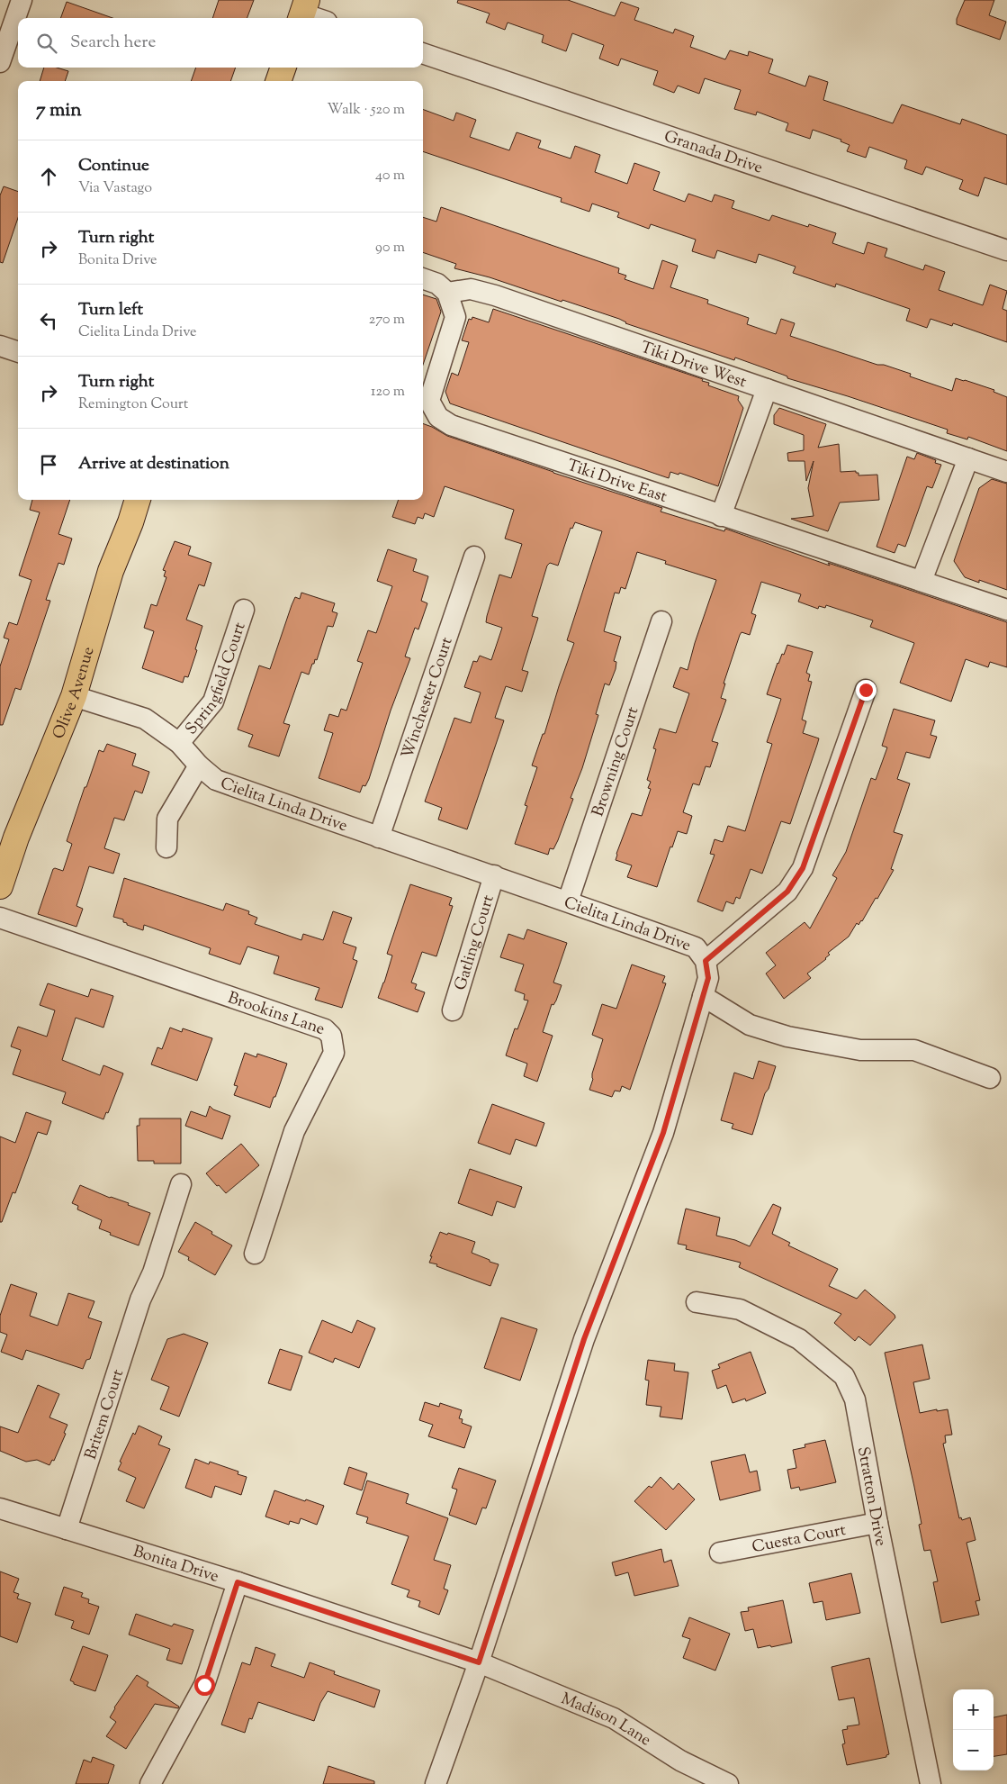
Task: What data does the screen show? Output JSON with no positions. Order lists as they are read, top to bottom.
{
  "streets": {
    "main road": ["Olive Avenue"],
    "street": [
      "Granada Drive",
      "Tiki Drive West",
      "Tiki Drive East",
      "Springfield Court",
      "Winchester Court",
      "Browning Court",
      "Cielita Linda Drive",
      "Gatling Court",
      "Brookins Lane",
      "Britem Court",
      "Stratton Drive",
      "Cuesta Court",
      "Bonita Drive",
      "Madison Lane"
    ]
  },
  "crossings": [
    ["Tiki Drive West", "Tiki Drive East"],
    ["Springfield Court", "Cielita Linda Drive"],
    ["Olive Avenue", "Cielita Linda Drive"],
    ["Winchester Court", "Cielita Linda Drive"],
    ["Browning Court", "Cielita Linda Drive"],
    ["Cielita Linda Drive", "Gatling Court"],
    ["Cielita Linda Drive", "Bonita Drive"],
    ["Cielita Linda Drive", "Madison Lane"],
    ["Britem Court", "Bonita Drive"],
    ["Stratton Drive", "Cuesta Court"],
    ["Bonita Drive", "Madison Lane"]
  ],
  "page": {
    "search": "Search here",
    "heading": ["7 min", "Walk · 520 m"],
    "list": [
      ["Continue", "Via Vastago", "40 m"],
      ["Turn right", "Bonita Drive", "90 m"],
      ["Turn left", "Cielita Linda Drive", "270 m"],
      ["Turn right", "Remington Court", "120 m"],
      "Arrive at destination"
    ],
    "map_buttons": ["+", "−"]
  }
}
